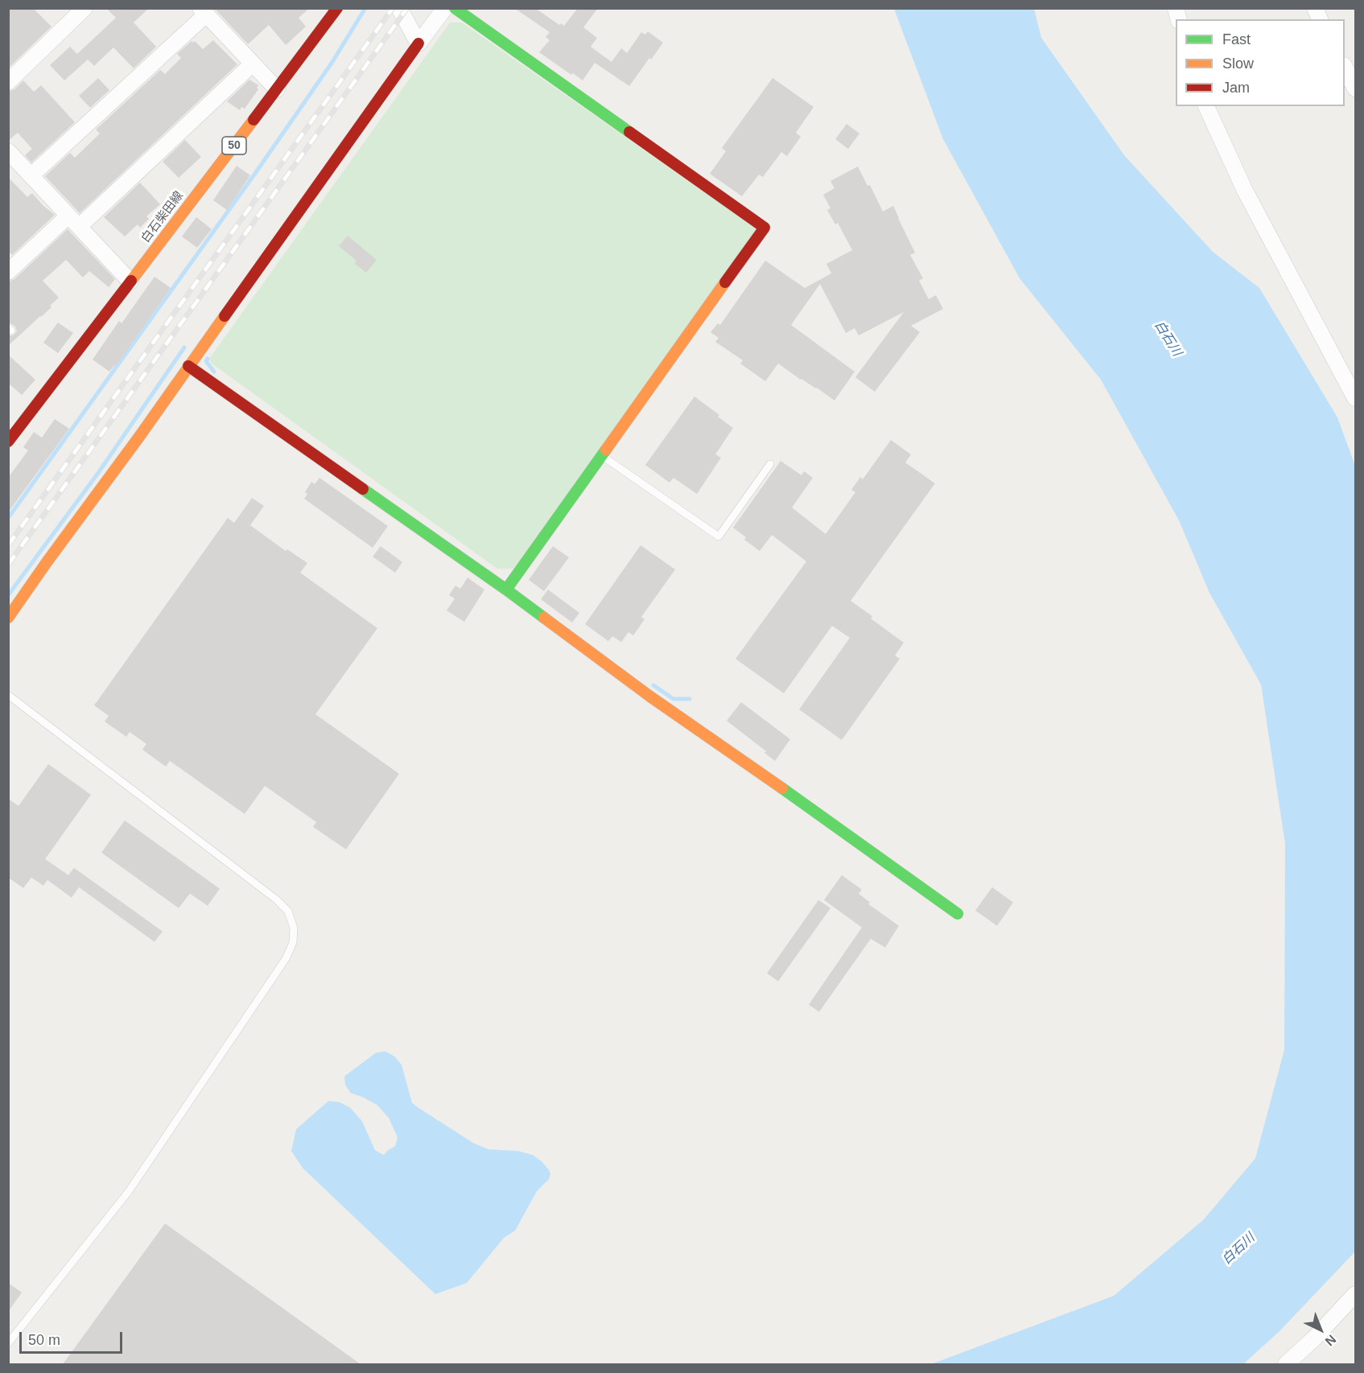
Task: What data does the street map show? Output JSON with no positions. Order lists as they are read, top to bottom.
{
  "streets": {
    "street": ["50", "白石柴田線"]
  },
  "water": ["白石川"],
  "legend": ["Fast", "Slow", "Jam"],
  "scale_bar": "50 m",
  "north": "bottom right"
}
